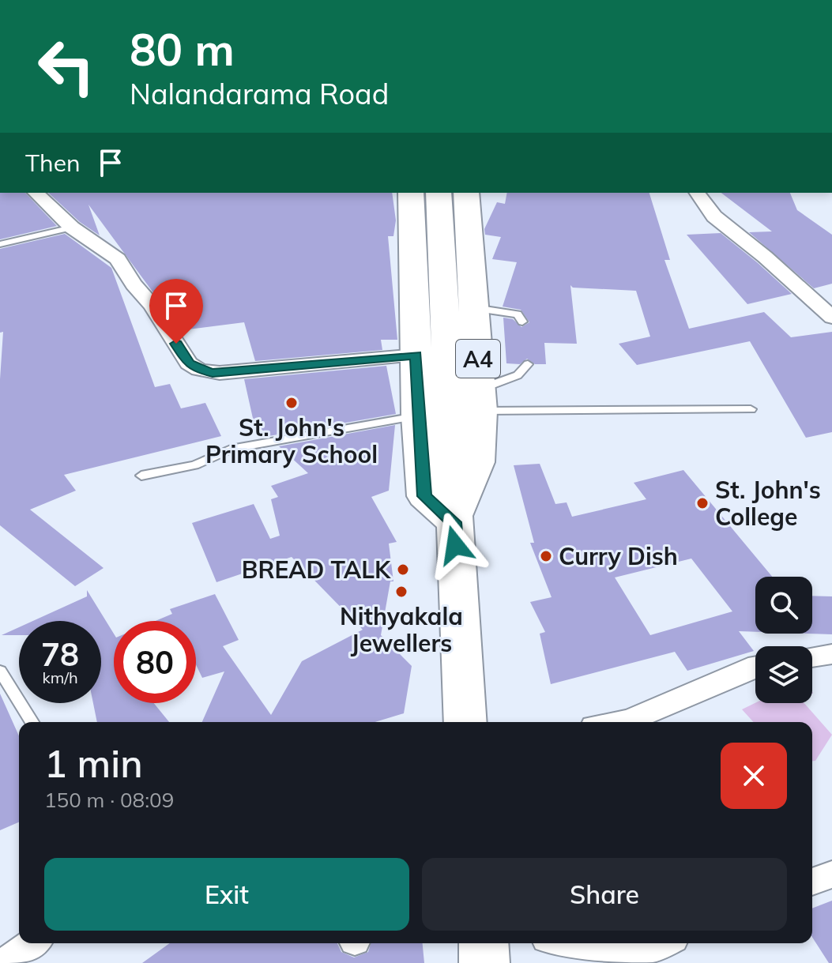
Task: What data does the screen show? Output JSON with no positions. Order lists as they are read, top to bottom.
{
  "streets": {
    "highway": ["A4"]
  },
  "places": [
    "St. John's Primary School",
    "St. John's College",
    "Curry Dish",
    "BREAD TALK",
    "Nithyakala Jewellers"
  ],
  "page": {
    "turn": ["80 m", "Nalandarama Road"],
    "then": "Then",
    "speed": "78 km/h",
    "limit": "80",
    "heading": ["1 min", "150 m · 08:09"],
    "buttons": ["Exit", "Share"]
  }
}
